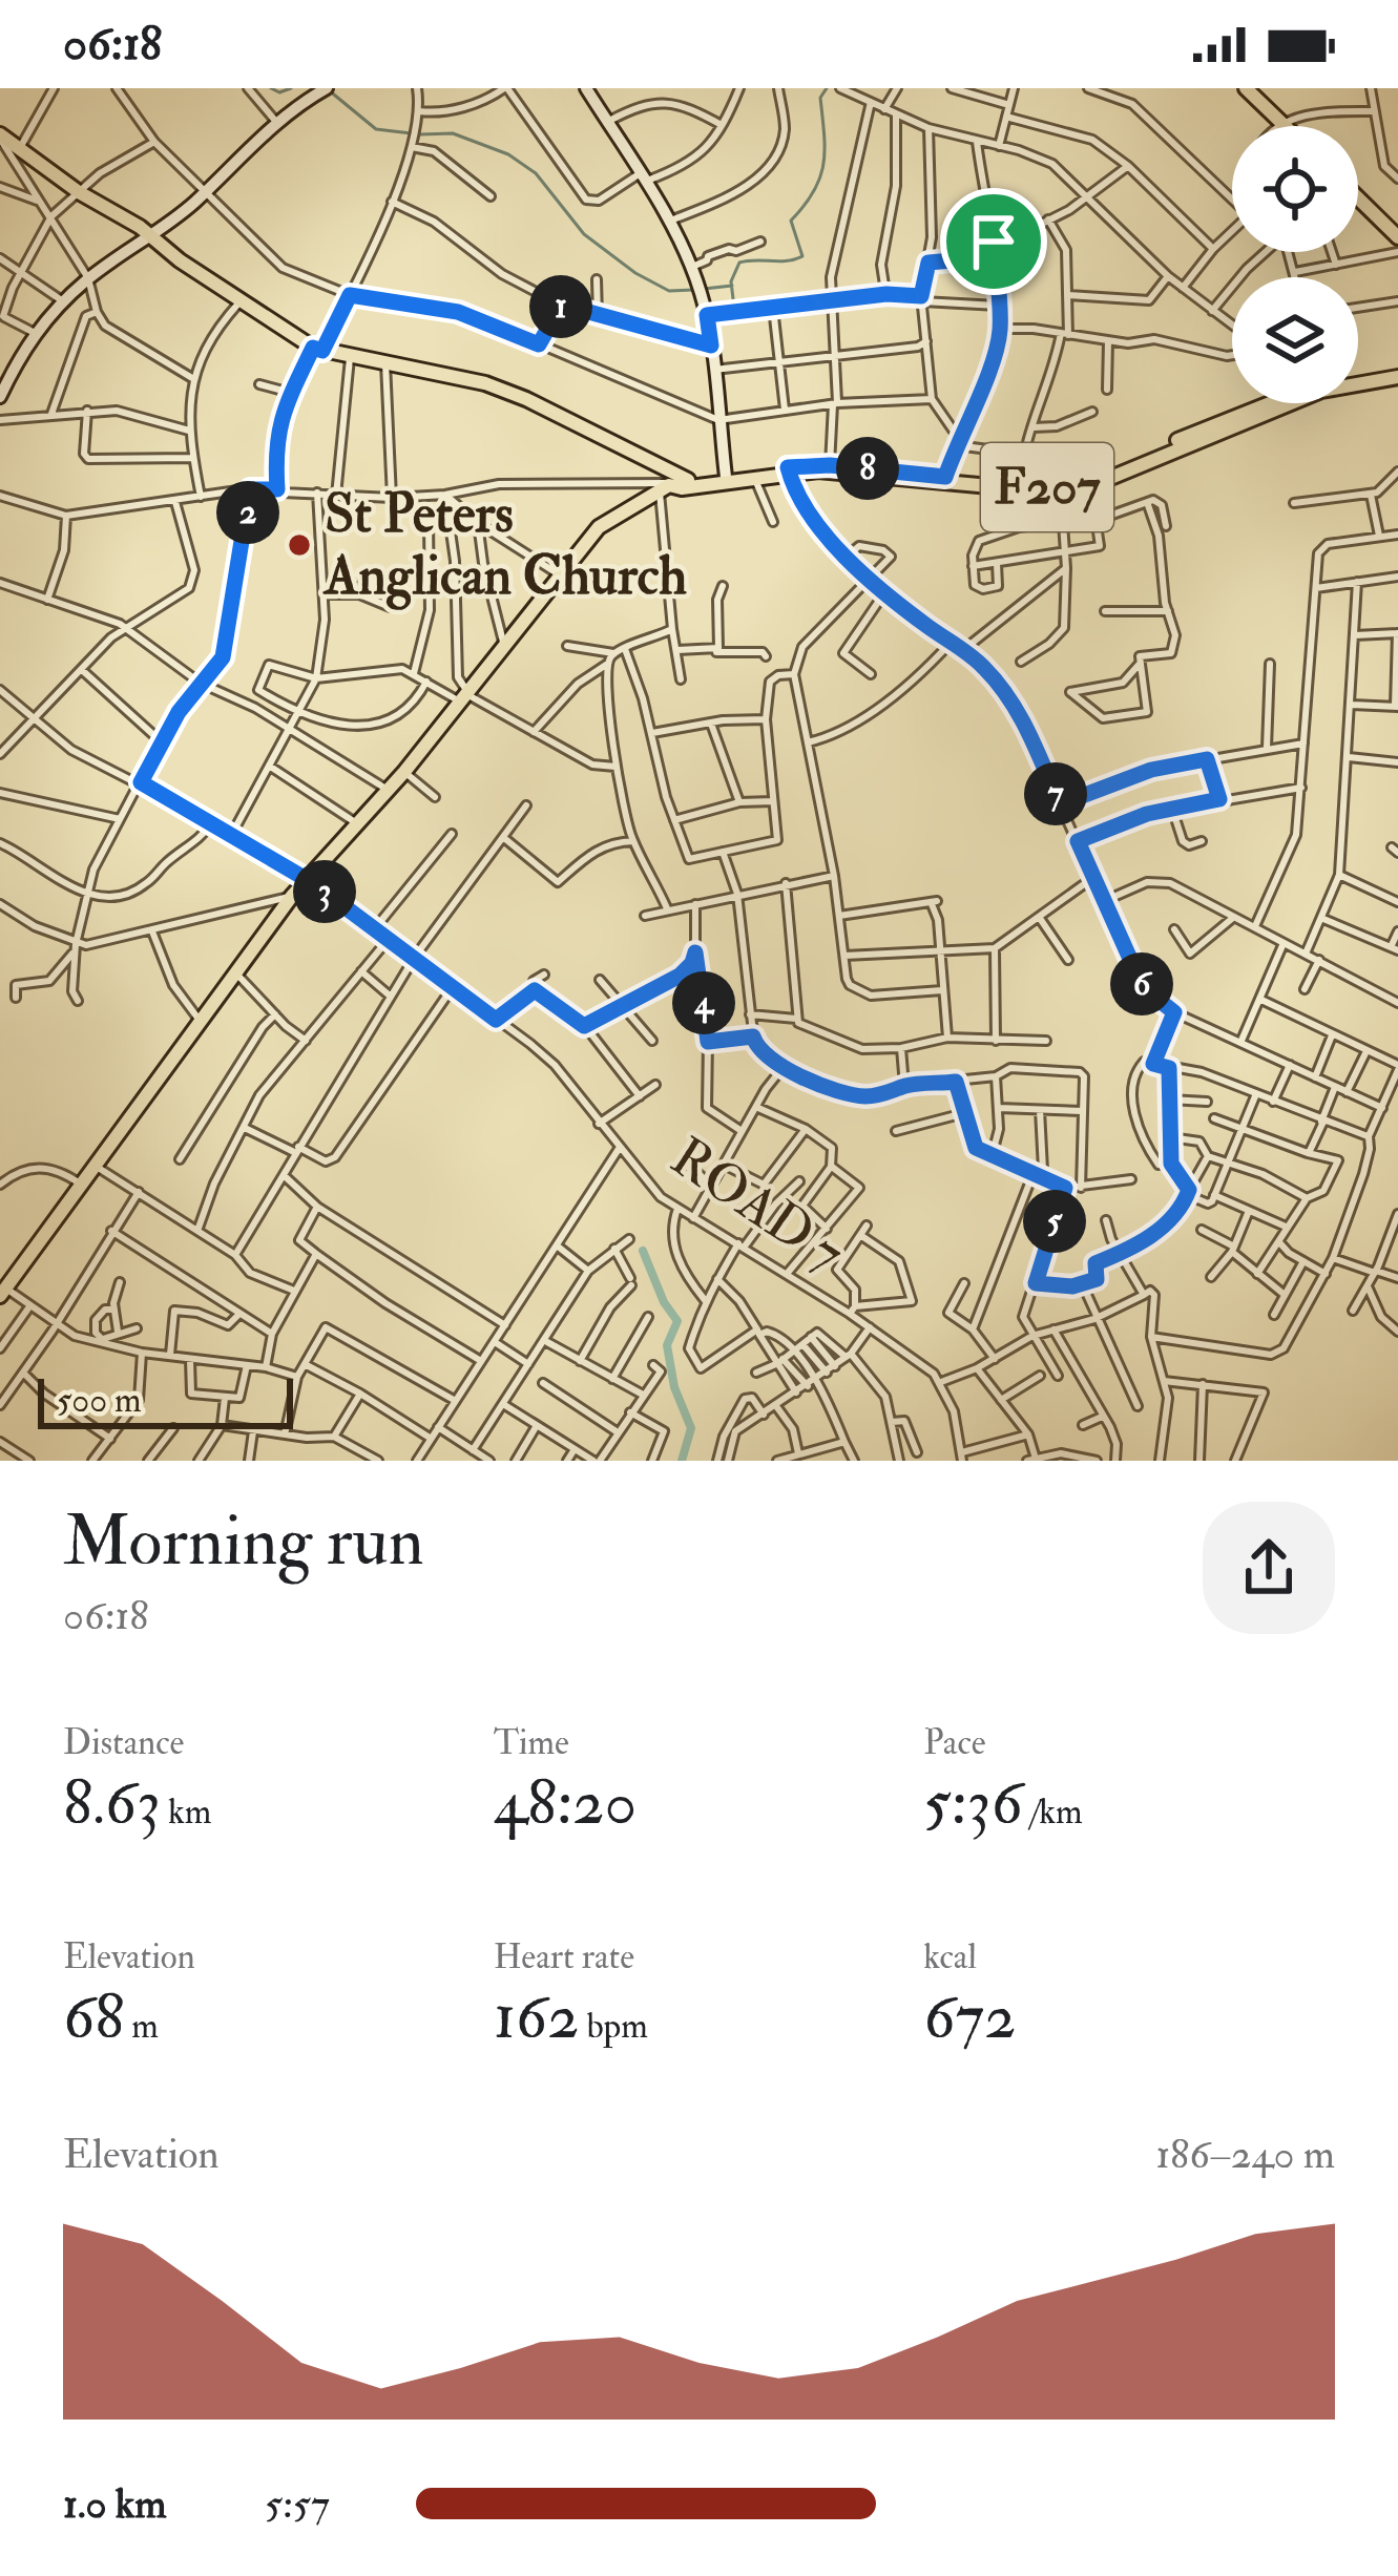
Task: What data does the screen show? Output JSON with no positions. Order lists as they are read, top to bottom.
{
  "streets": {
    "main road": ["F207"],
    "street": ["ROAD 7"]
  },
  "places": ["St Peters Anglican Church"],
  "scale_bar": "500 m",
  "page": {
    "status": "06:18",
    "pins": [
      "1",
      "8",
      "2",
      "7",
      "3",
      "6",
      "4",
      "5"
    ],
    "scale": "500 m",
    "heading": ["Morning run", "06:18"],
    "stats": [
      ["Distance", "8.63 km"],
      ["Time", "48:20"],
      ["Pace", "5:36 /km"],
      ["Elevation", "68 m"],
      ["Heart rate", "162 bpm"],
      ["kcal", "672"]
    ],
    "chart": ["Elevation", "186–240 m"],
    "list": [
      {
        "name": "1.0 km",
        "note": "5:57"
      }
    ]
  }
}
